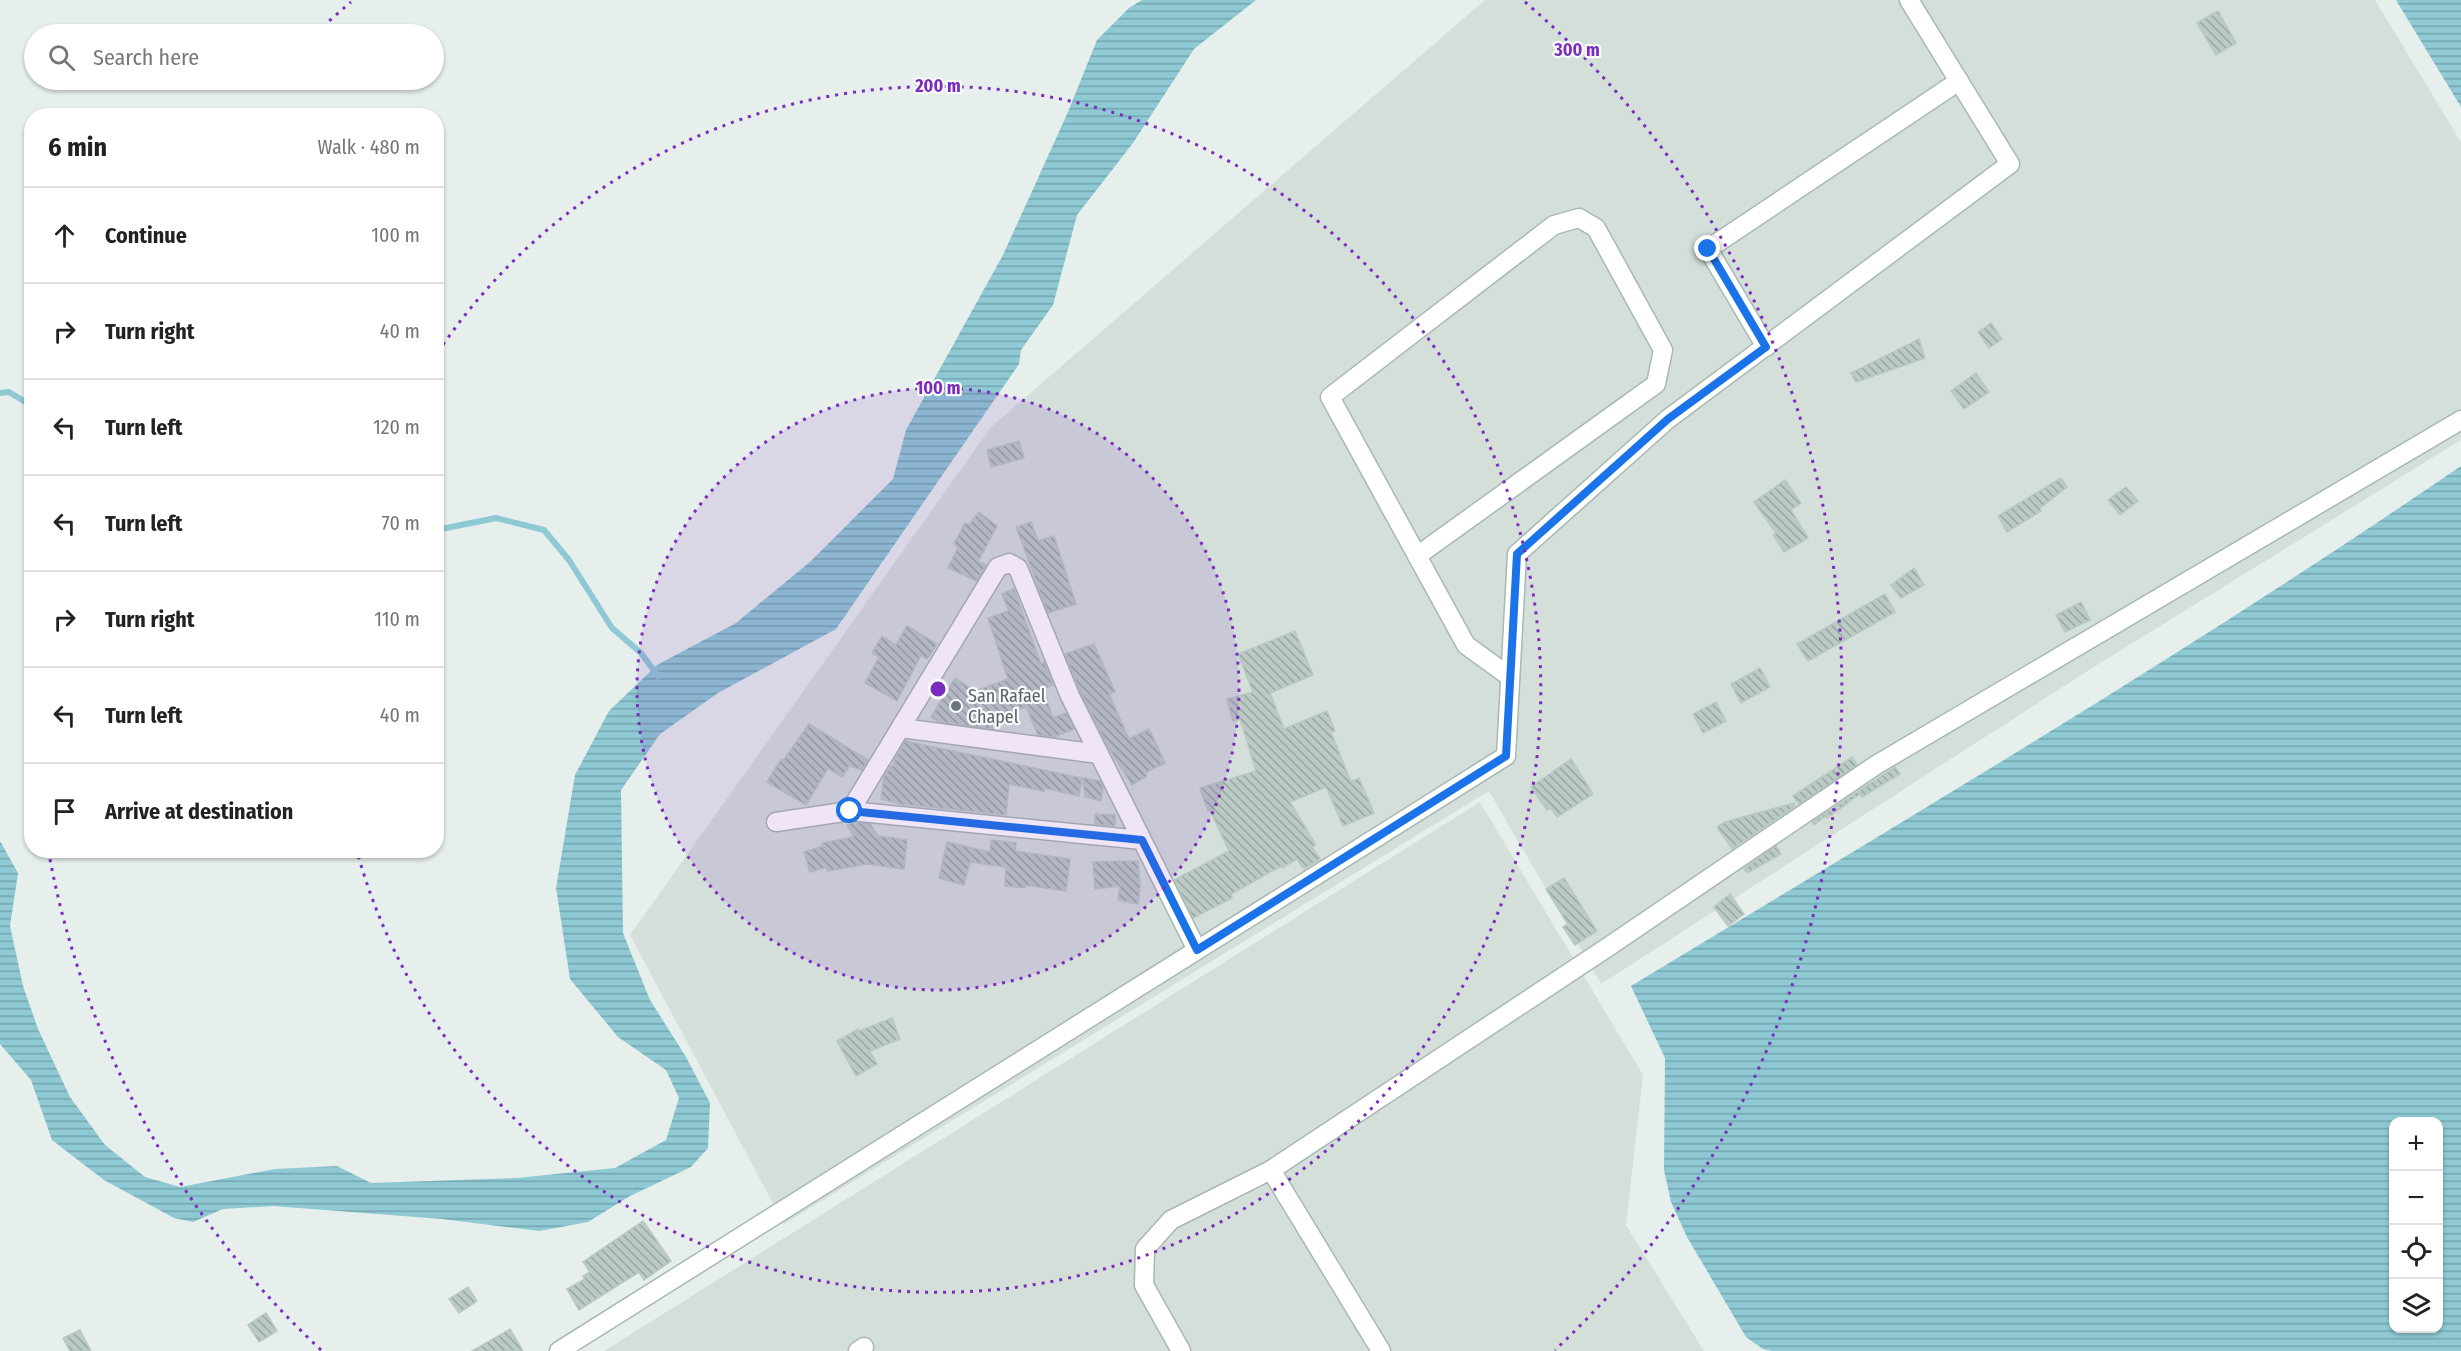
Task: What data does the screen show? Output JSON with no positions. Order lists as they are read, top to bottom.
{
  "places": ["San Rafael Chapel"],
  "page": {
    "search": "Search here",
    "heading": ["6 min", "Walk · 480 m"],
    "list": [
      ["Continue", "100 m"],
      ["Turn right", "40 m"],
      ["Turn left", "120 m"],
      ["Turn left", "70 m"],
      ["Turn right", "110 m"],
      ["Turn left", "40 m"],
      "Arrive at destination"
    ],
    "map_buttons": ["+", "−"]
  },
  "rings": ["300 m", "200 m", "100 m"]
}
